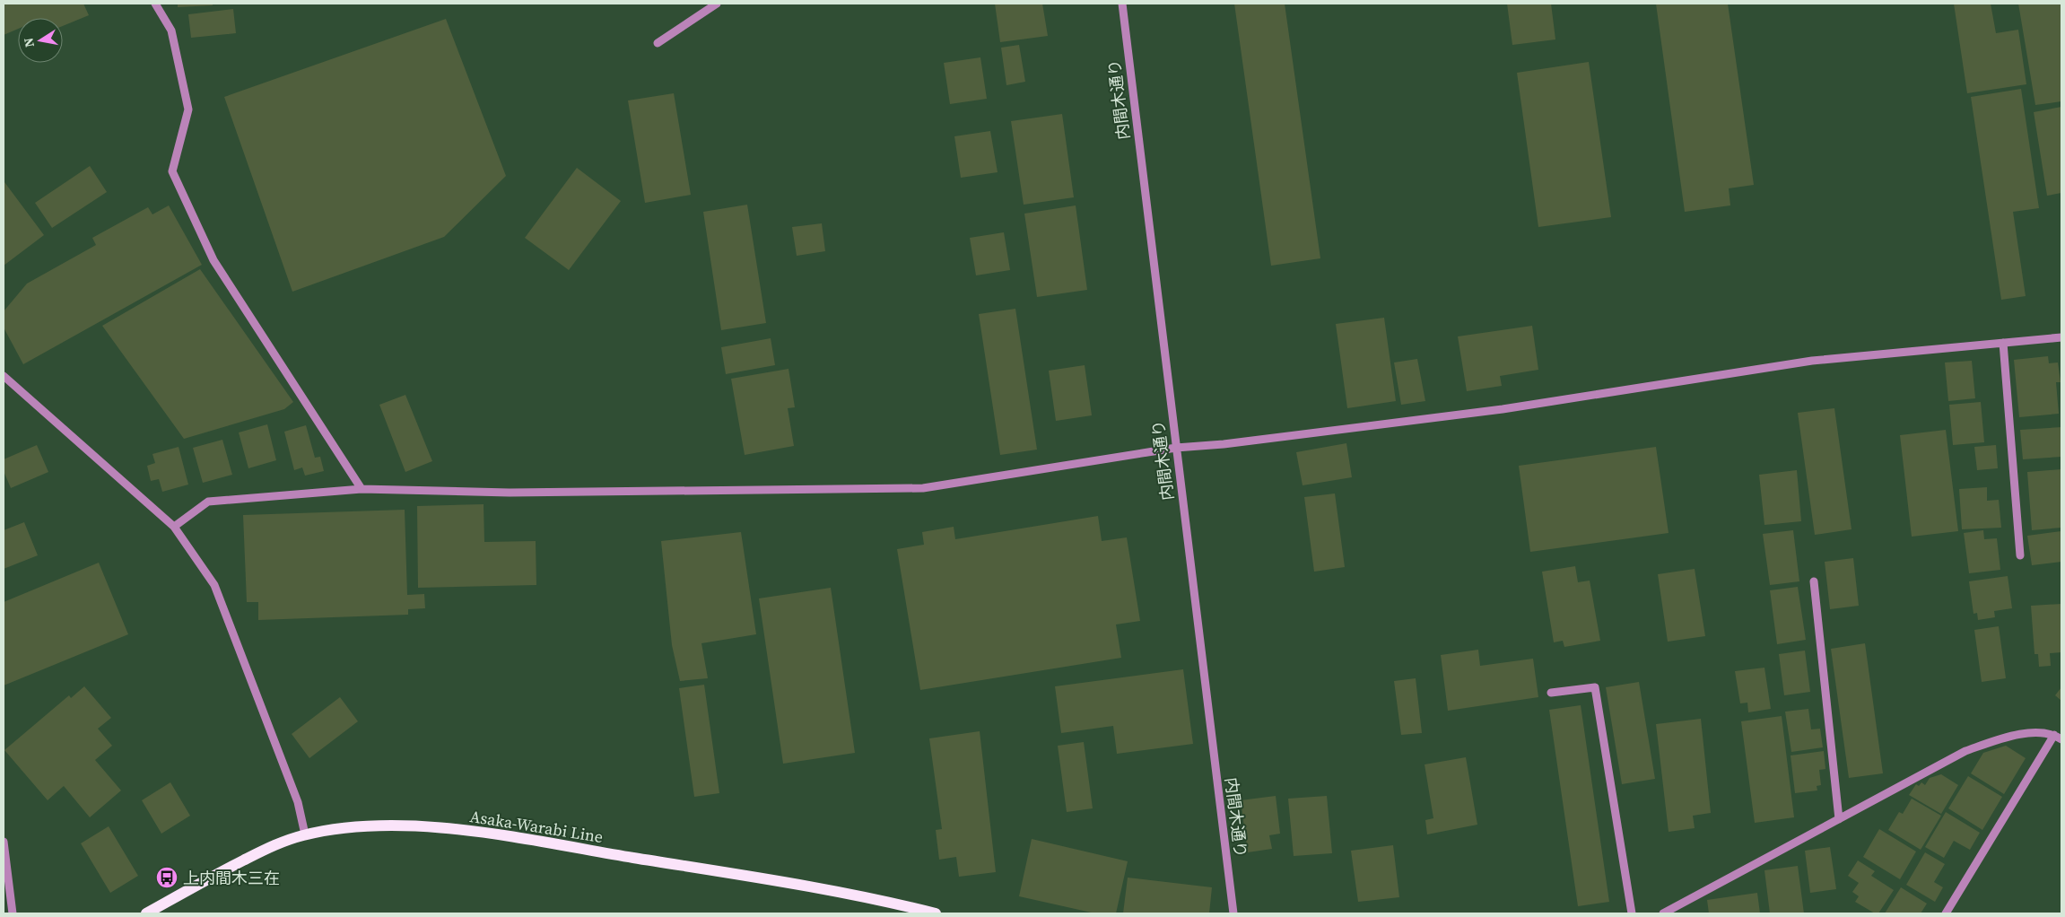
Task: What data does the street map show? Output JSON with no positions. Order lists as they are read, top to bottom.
{
  "streets": {
    "main road": ["Asaka-Warabi Line"],
    "street": ["内間木通り"]
  },
  "places": {
    "bus stop": ["上内間木三在"]
  },
  "north": "left"
}
